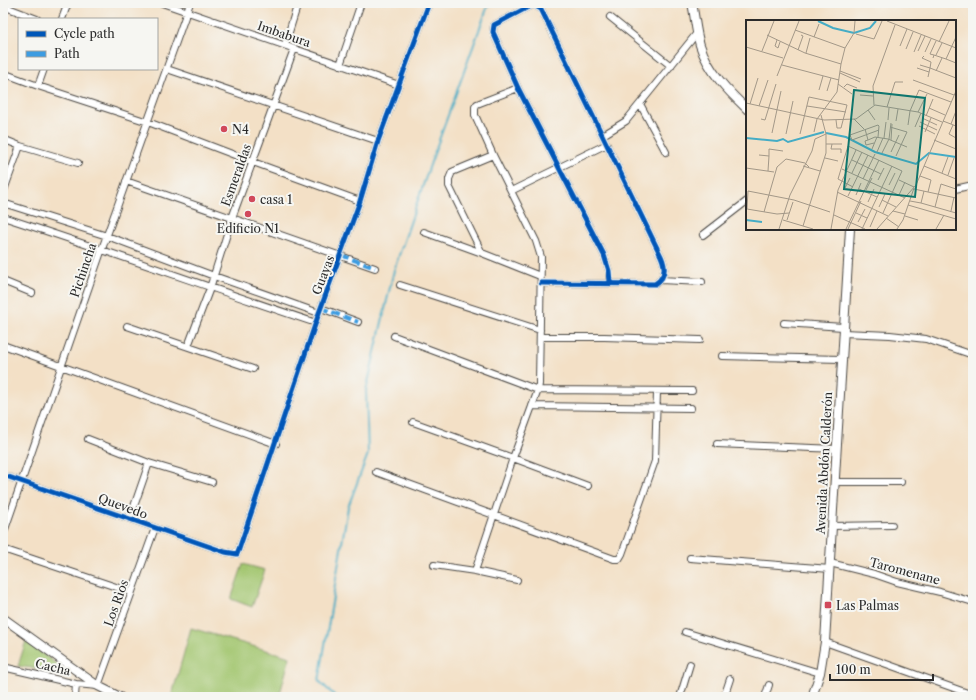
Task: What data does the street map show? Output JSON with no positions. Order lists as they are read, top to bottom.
{
  "streets": {
    "street": [
      "Imbabura",
      "Esmeraldas",
      "Pichincha",
      "Guayas",
      "Avenida Abdón Calderón",
      "Quevedo",
      "Taromenane",
      "Los Rìos",
      "Cacha"
    ]
  },
  "crossings": [
    ["Imbabura", "Esmeraldas"],
    ["Imbabura", "Pichincha"],
    ["Imbabura", "Guayas"],
    ["Pichincha", "Quevedo"],
    ["Guayas", "Quevedo"],
    ["Avenida Abdón Calderón", "Taromenane"],
    ["Quevedo", "Los Rìos"],
    ["Los Rìos", "Cacha"]
  ],
  "places": {
    "other": ["N4", "casa 1", "Edificio N1"],
    "transit": ["Las Palmas"]
  },
  "legend": ["Cycle path", "Path"],
  "scale_bar": "100 m"
}
